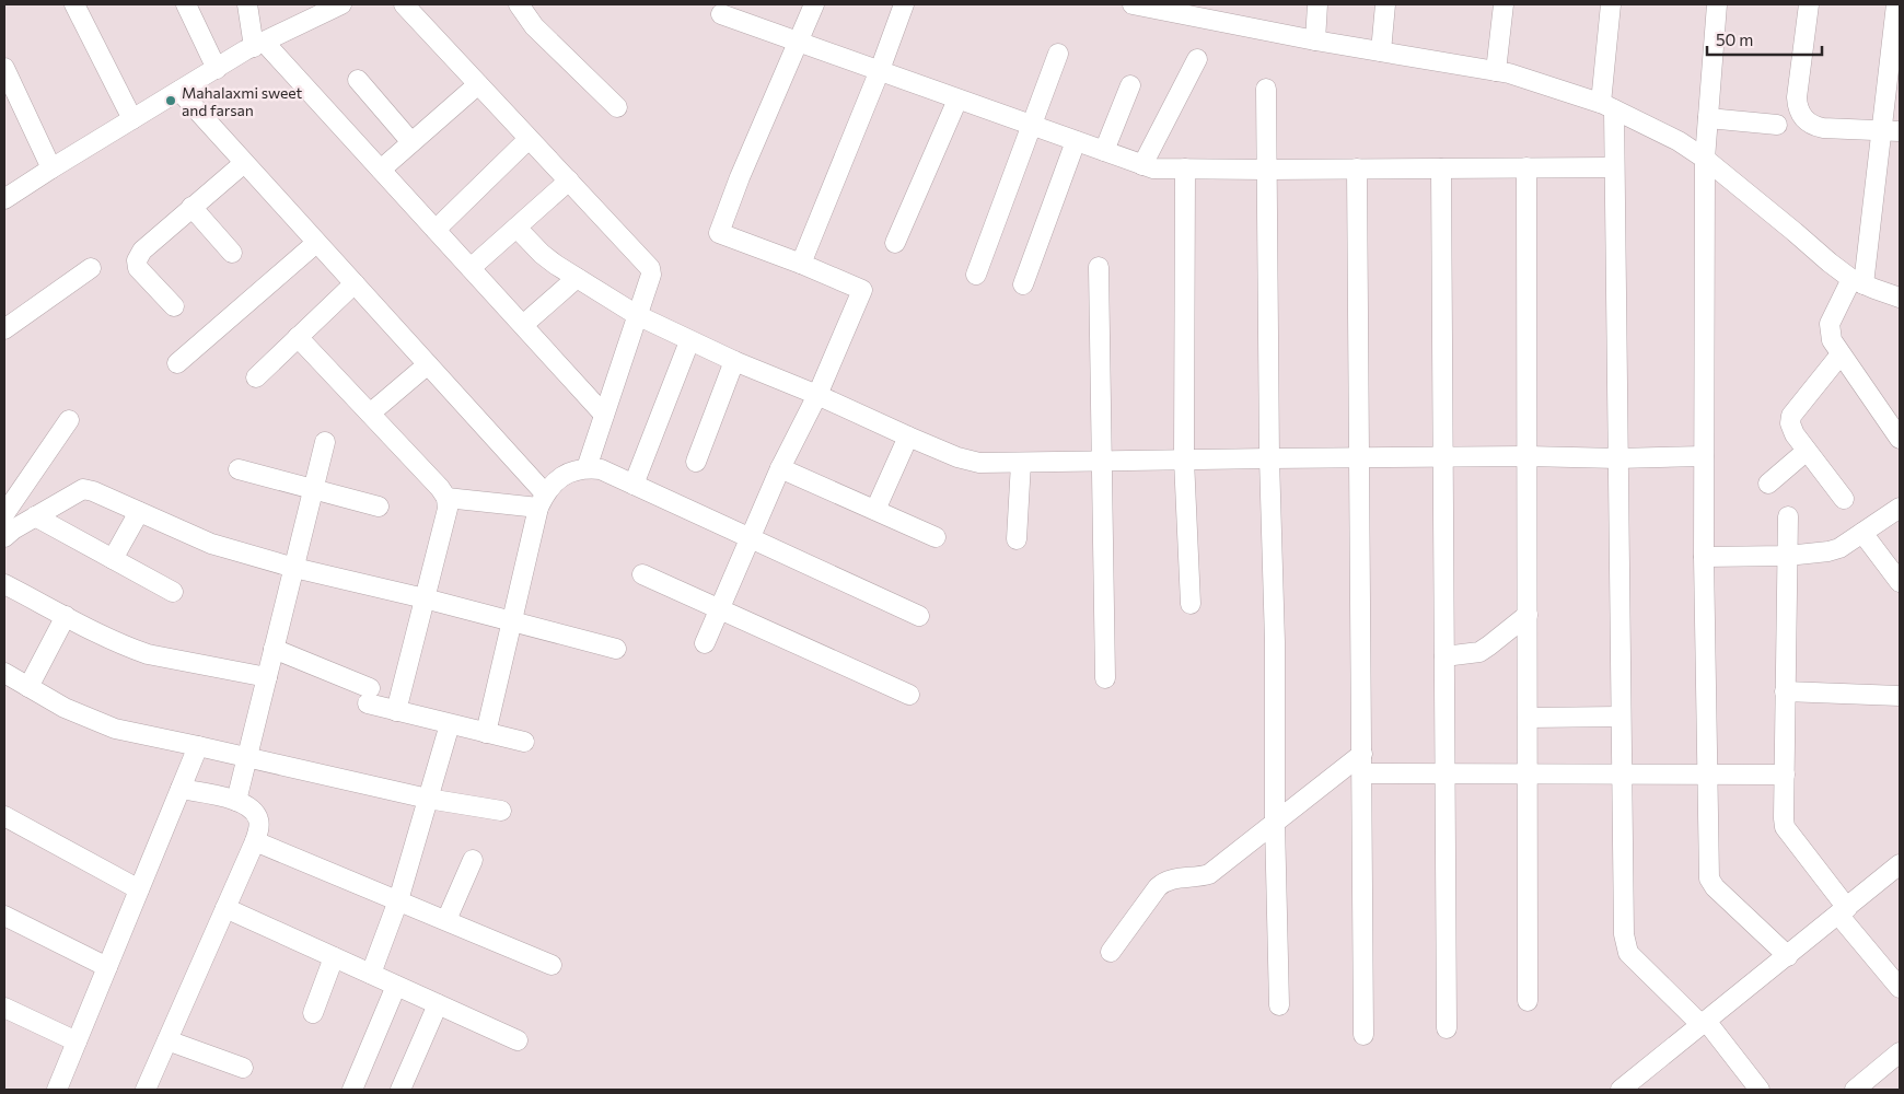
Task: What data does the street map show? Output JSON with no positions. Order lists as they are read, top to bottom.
{
  "places": ["Mahalaxmi sweet and farsan"],
  "scale_bar": "50 m"
}
